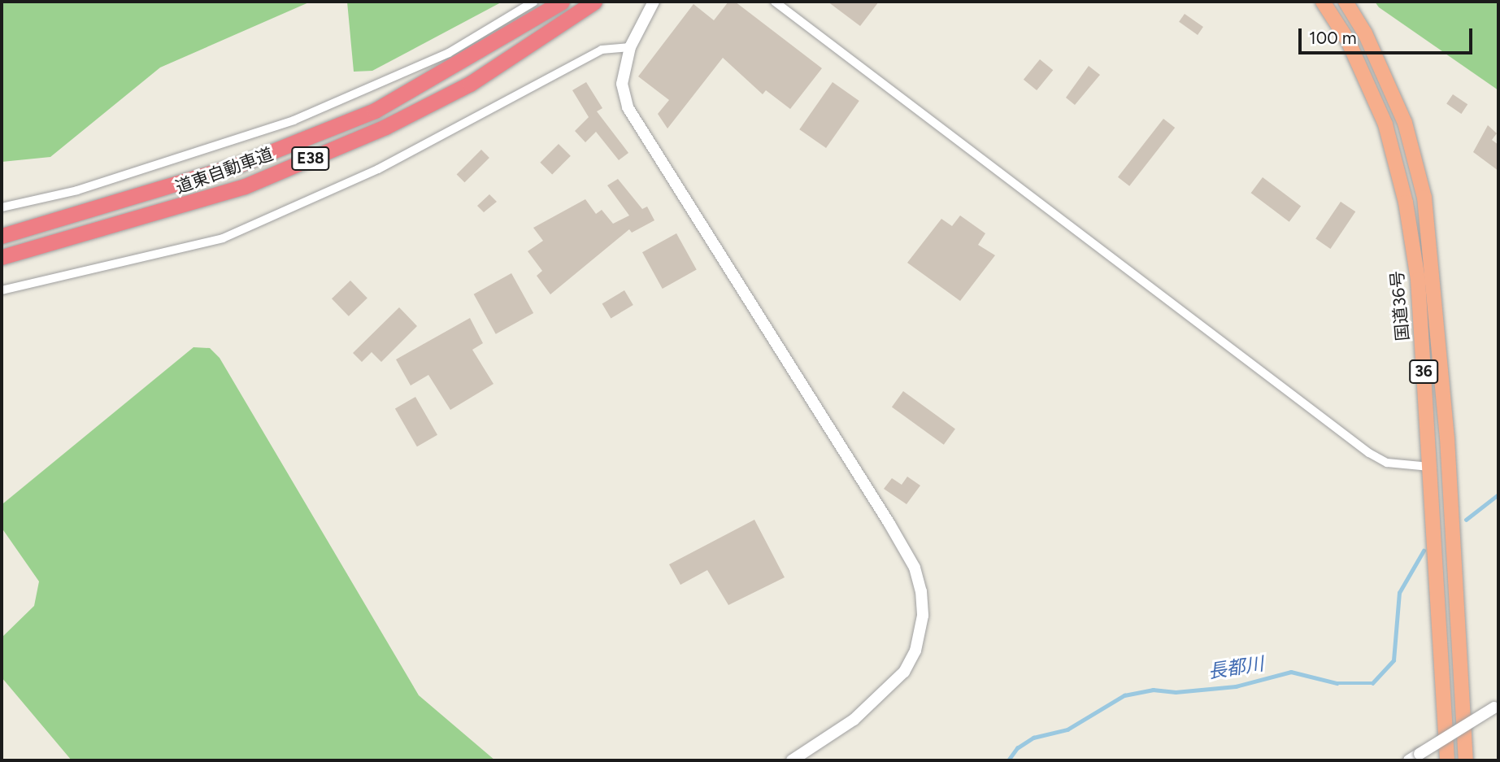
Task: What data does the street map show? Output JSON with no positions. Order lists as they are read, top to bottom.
{
  "streets": {
    "highway": [
      "E38",
      "道東自動車道",
      "国道36号",
      "36"
    ]
  },
  "water": ["長都川"],
  "scale_bar": "100 m"
}
